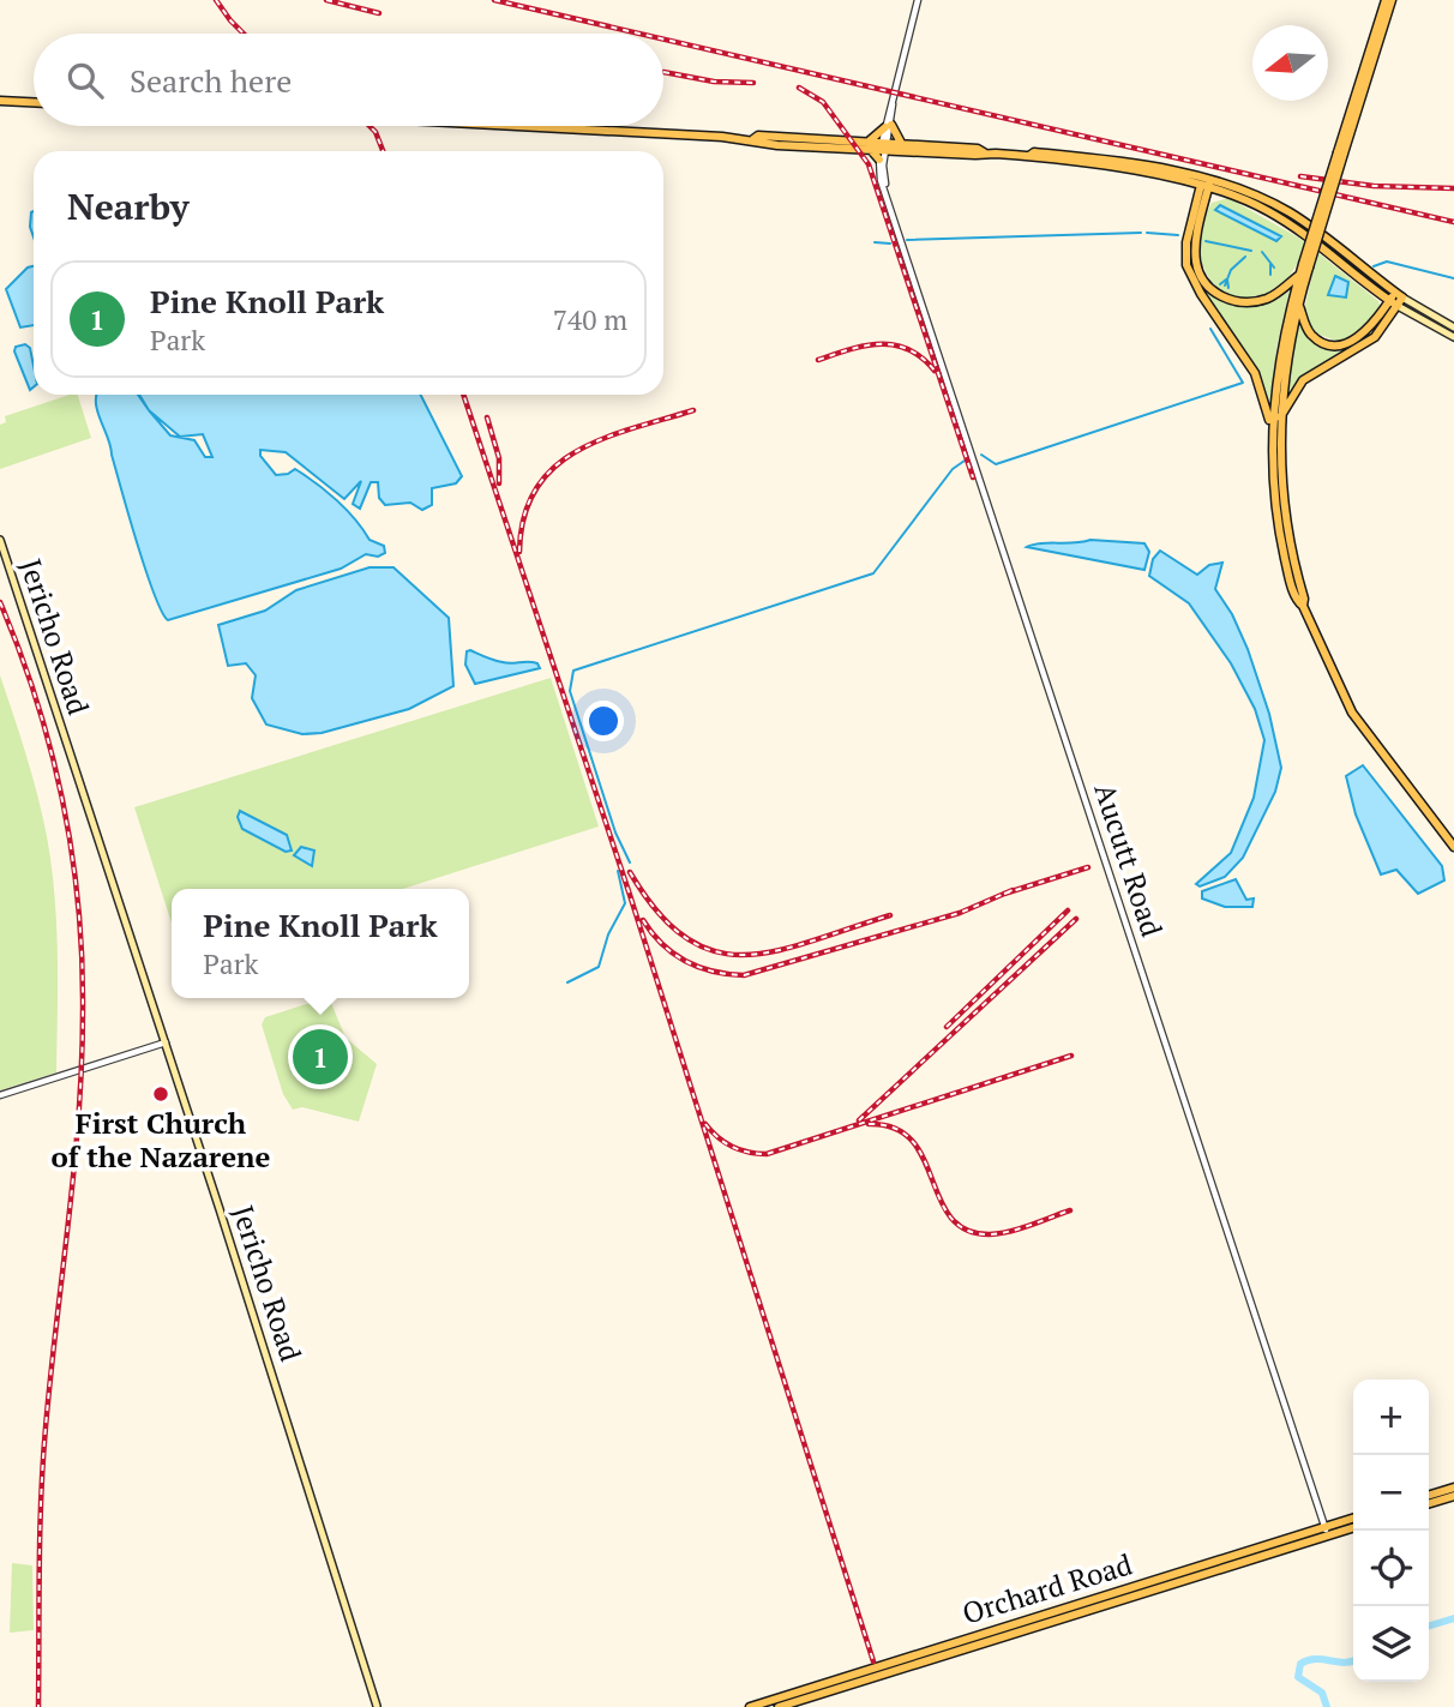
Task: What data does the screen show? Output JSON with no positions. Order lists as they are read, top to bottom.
{
  "streets": {
    "main road": ["Jericho Road", "Orchard Road"],
    "street": ["Aucutt Road"]
  },
  "crossings": [
    ["Aucutt Road", "Orchard Road"]
  ],
  "places": ["First Church of the Nazarene"],
  "north": "left",
  "page": {
    "search": "Search here",
    "heading": "Nearby",
    "list": [
      {
        "mark": "1",
        "name": "Pine Knoll Park",
        "note": "Park",
        "value": "740 m"
      }
    ],
    "popup": ["Pine Knoll Park", "Park"],
    "pins": "1",
    "map_buttons": ["+", "−"]
  }
}
